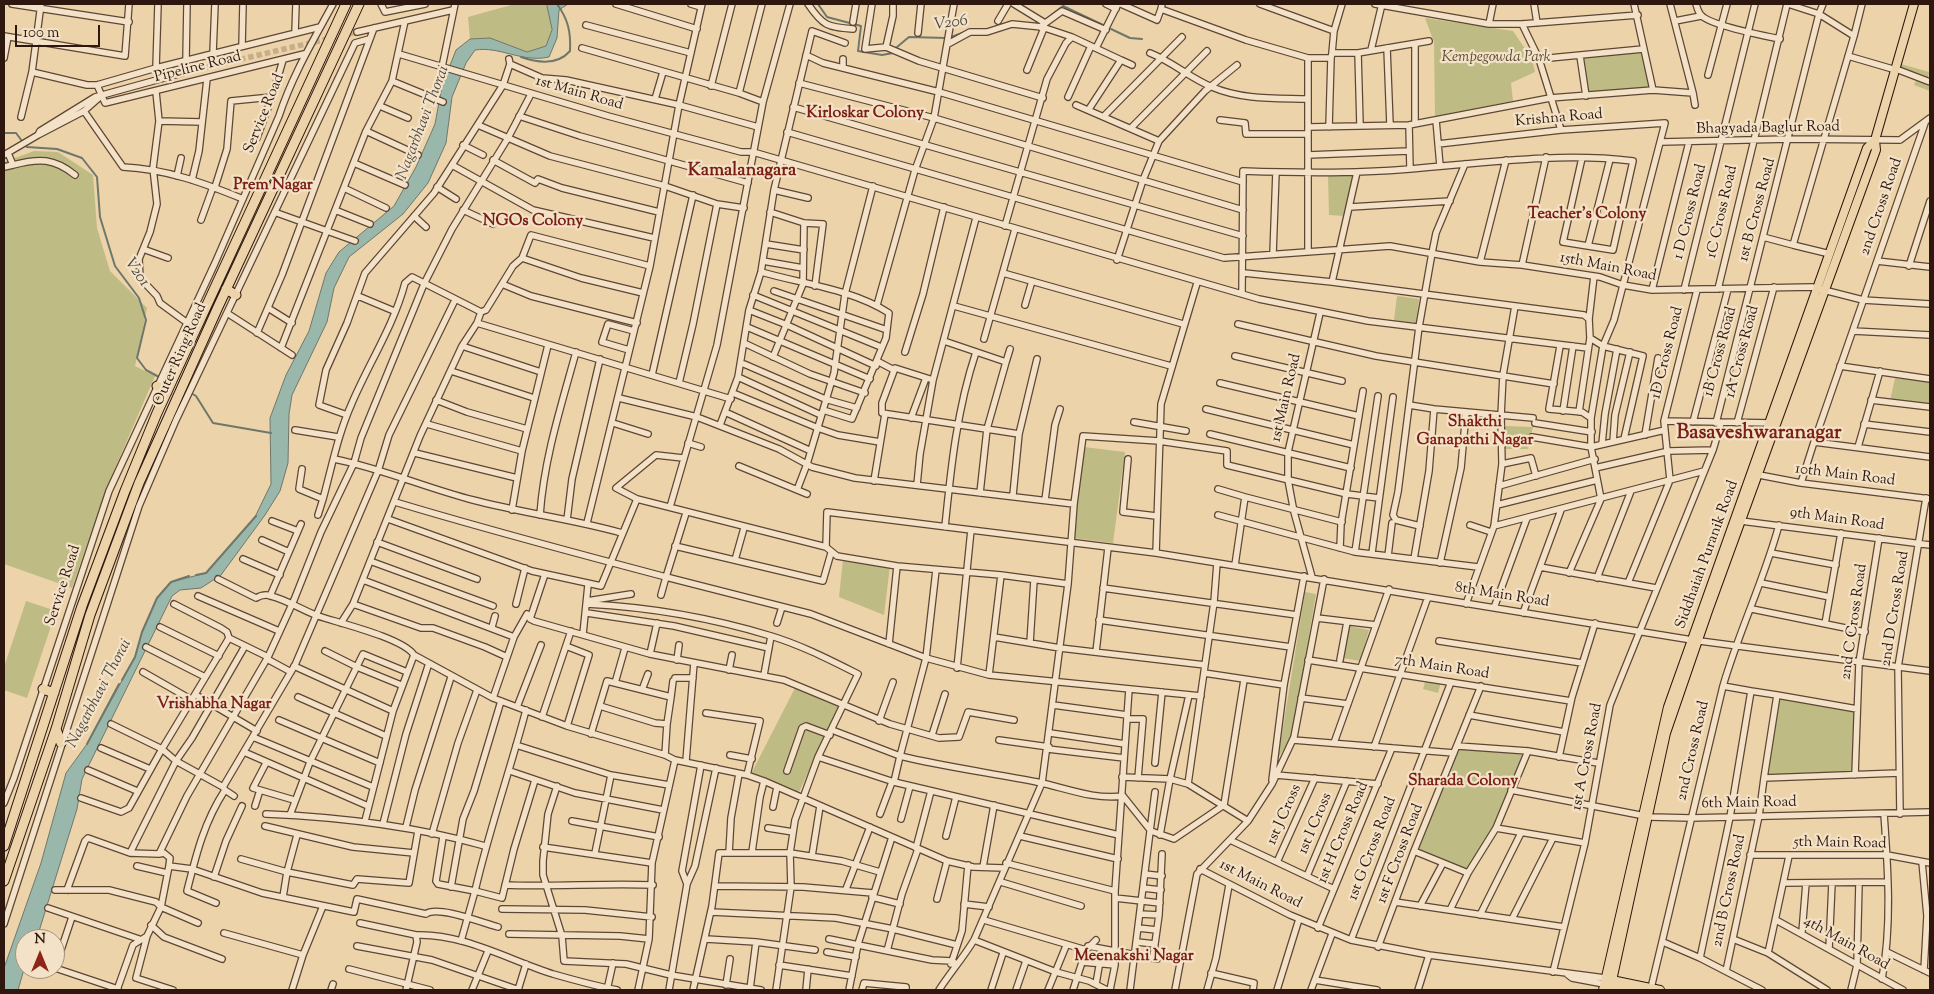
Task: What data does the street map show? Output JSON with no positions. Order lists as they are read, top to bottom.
{
  "streets": {
    "highway": ["Outer Ring Road"],
    "main road": ["Siddhaiah Puranik Road"],
    "street": [
      "Pipeline Road",
      "1st Main Road",
      "Service Road",
      "Krishna Road",
      "Bhagyada Baglur Road",
      "2nd Cross Road",
      "1st B Cross Road",
      "1 D Cross Road",
      "1C Cross Road",
      "15th Main Road",
      "1B Cross Road",
      "1A Cross Road",
      "1D Cross Road",
      "10th Main Road",
      "9th Main Road",
      "8th Main Road",
      "2nd D Cross Road",
      "2nd C Cross Road",
      "7th Main Road",
      "1st A Cross Road",
      "6th Main Road",
      "1st J Cross",
      "1st I Cross",
      "1st H Cross Road",
      "5th Main Road",
      "1st G Cross Road",
      "1st F Cross Road",
      "2nd B Cross Road",
      "4th Main Road"
    ]
  },
  "crossings": [
    ["Pipeline Road", "Service Road"],
    ["1st Main Road", "Siddhaiah Puranik Road"],
    ["1st Main Road", "8th Main Road"],
    ["1st Main Road", "7th Main Road"],
    ["1st Main Road", "1st A Cross Road"],
    ["1st Main Road", "1st H Cross Road"],
    ["1st Main Road", "1st G Cross Road"],
    ["1st Main Road", "1st F Cross Road"],
    ["Krishna Road", "Bhagyada Baglur Road"],
    ["Bhagyada Baglur Road", "2nd Cross Road"],
    ["Bhagyada Baglur Road", "1st B Cross Road"],
    ["Bhagyada Baglur Road", "1 D Cross Road"],
    ["Bhagyada Baglur Road", "1C Cross Road"],
    ["Bhagyada Baglur Road", "Siddhaiah Puranik Road"],
    ["2nd Cross Road", "15th Main Road"],
    ["2nd Cross Road", "10th Main Road"],
    ["2nd Cross Road", "9th Main Road"],
    ["2nd Cross Road", "8th Main Road"],
    ["2nd Cross Road", "6th Main Road"],
    ["1st B Cross Road", "15th Main Road"],
    ["1st B Cross Road", "1B Cross Road"],
    ["1 D Cross Road", "15th Main Road"],
    ["1C Cross Road", "15th Main Road"],
    ["15th Main Road", "1B Cross Road"],
    ["15th Main Road", "1A Cross Road"],
    ["15th Main Road", "1D Cross Road"],
    ["15th Main Road", "Siddhaiah Puranik Road"],
    ["1B Cross Road", "1st A Cross Road"],
    ["10th Main Road", "Siddhaiah Puranik Road"],
    ["10th Main Road", "2nd D Cross Road"],
    ["9th Main Road", "Siddhaiah Puranik Road"],
    ["9th Main Road", "2nd D Cross Road"],
    ["9th Main Road", "2nd C Cross Road"],
    ["Siddhaiah Puranik Road", "8th Main Road"],
    ["Siddhaiah Puranik Road", "6th Main Road"],
    ["8th Main Road", "2nd D Cross Road"],
    ["8th Main Road", "2nd C Cross Road"],
    ["8th Main Road", "1st A Cross Road"],
    ["2nd D Cross Road", "6th Main Road"],
    ["7th Main Road", "1st G Cross Road"],
    ["7th Main Road", "1st F Cross Road"],
    ["1st A Cross Road", "6th Main Road"],
    ["6th Main Road", "2nd B Cross Road"],
    ["5th Main Road", "2nd B Cross Road"]
  ],
  "districts": [
    "Kirloskar Colony",
    "Kamalanagara",
    "Prem Nagar",
    "Teacher's Colony",
    "NGOs Colony",
    "Shakthi Ganapathi Nagar",
    "Basaveshwaranagar",
    "Vrishabha Nagar",
    "Sharada Colony",
    "Meenakshi Nagar"
  ],
  "water": ["V206", "Nagarbhavi Thorai", "V201"],
  "parks": ["Kempegowda Park"],
  "scale_bar": "100 m",
  "north": "top"
}
